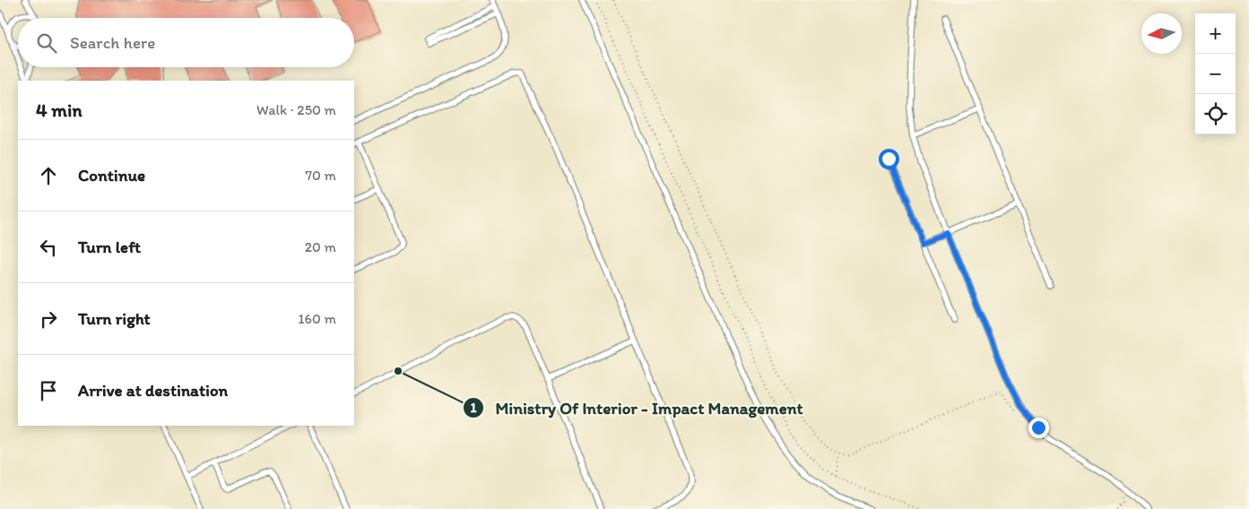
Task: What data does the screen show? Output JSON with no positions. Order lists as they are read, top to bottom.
{
  "places": ["Ministry Of Interior - Impact Management"],
  "north": "left",
  "page": {
    "map_buttons": ["+", "−"],
    "search": "Search here",
    "heading": ["4 min", "Walk · 250 m"],
    "list": [
      ["Continue", "70 m"],
      ["Turn left", "20 m"],
      ["Turn right", "160 m"],
      "Arrive at destination"
    ]
  }
}
